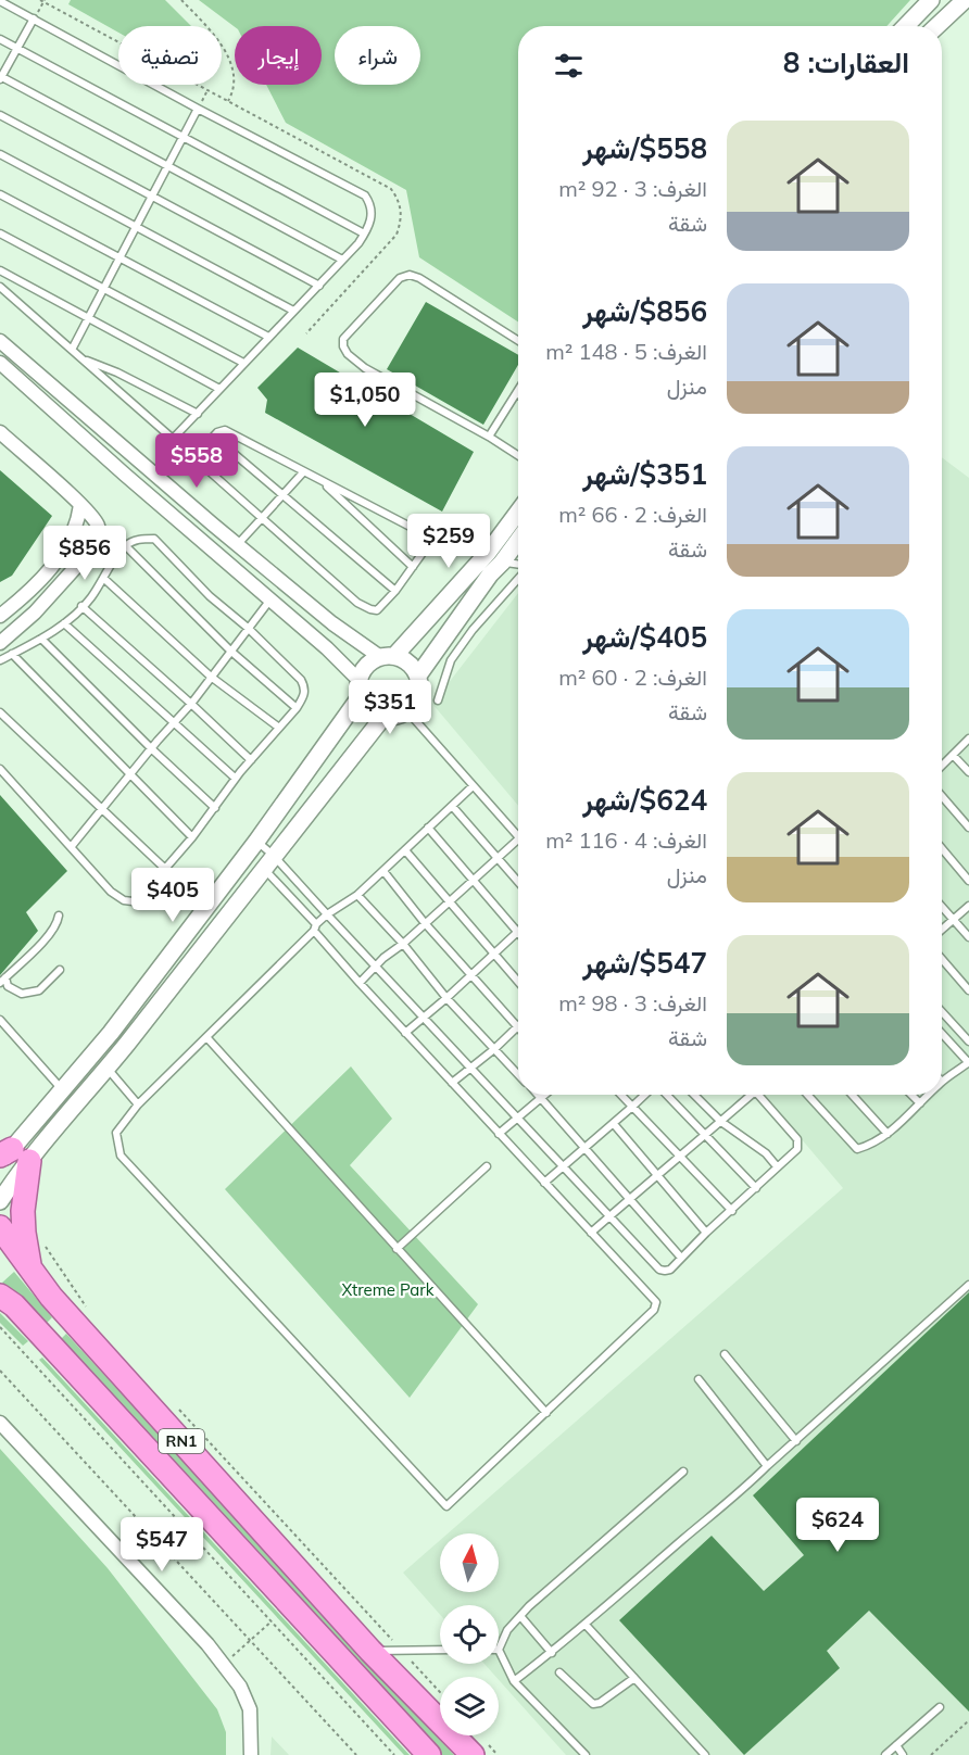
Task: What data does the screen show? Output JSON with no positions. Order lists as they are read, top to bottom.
{
  "streets": {
    "highway": ["RN1"]
  },
  "parks": ["Xtreme Park"],
  "north": "top",
  "page": {
    "chip": ["شراء", "إيجار", "تصفية"],
    "heading": "العقارات: 8",
    "list": [
      {
        "name": "$558/شهر",
        "note": "الغرف: 3 · 92 m² · شقة"
      },
      {
        "name": "$856/شهر",
        "note": "الغرف: 5 · 148 m² · منزل"
      },
      {
        "name": "$351/شهر",
        "note": "الغرف: 2 · 66 m² · شقة"
      },
      {
        "name": "$405/شهر",
        "note": "الغرف: 2 · 60 m² · شقة"
      },
      {
        "name": "$624/شهر",
        "note": "الغرف: 4 · 116 m² · منزل"
      },
      {
        "name": "$547/شهر",
        "note": "الغرف: 3 · 98 m² · شقة"
      }
    ],
    "price": [
      "$1,050",
      "$558",
      "$259",
      "$856",
      "$351",
      "$405",
      "$624",
      "$547"
    ]
  }
}
